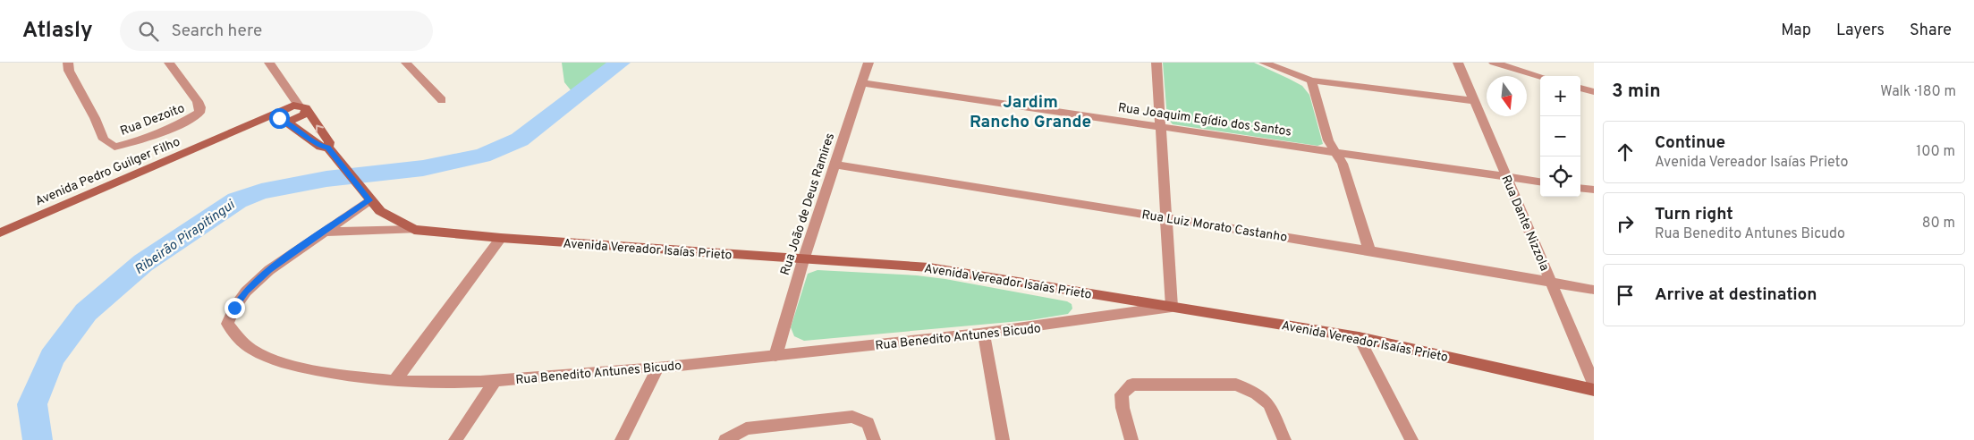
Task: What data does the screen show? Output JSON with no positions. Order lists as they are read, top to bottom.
{
  "streets": {
    "main road": ["Avenida Pedro Guilger Filho", "Avenida Vereador Isaías Prieto"],
    "street": [
      "Rua Dezoito",
      "Rua Joaquim Egídio dos Santos",
      "Rua João de Deus Ramires",
      "Rua Dante Nizzola",
      "Rua Luiz Morato Castanho",
      "Rua Benedito Antunes Bicudo"
    ]
  },
  "crossings": [
    ["Rua Joaquim Egídio dos Santos", "Rua João de Deus Ramires"],
    ["Rua Joaquim Egídio dos Santos", "Rua Dante Nizzola"],
    ["Avenida Pedro Guilger Filho", "Avenida Vereador Isaías Prieto"],
    ["Rua João de Deus Ramires", "Rua Luiz Morato Castanho"],
    ["Rua João de Deus Ramires", "Avenida Vereador Isaías Prieto"],
    ["Rua João de Deus Ramires", "Rua Benedito Antunes Bicudo"],
    ["Rua Dante Nizzola", "Rua Luiz Morato Castanho"],
    ["Avenida Vereador Isaías Prieto", "Rua Benedito Antunes Bicudo"]
  ],
  "districts": ["Jardim Rancho Grande"],
  "water": ["Ribeirão Pirapitingui"],
  "north": "bottom",
  "page": {
    "header": "Atlasly",
    "search": "Search here",
    "nav": ["Map", "Layers", "Share"],
    "heading": ["3 min", "Walk · 180 m"],
    "map_buttons": ["+", "−"],
    "list": [
      ["Continue", "Avenida Vereador Isaías Prieto", "100 m"],
      ["Turn right", "Rua Benedito Antunes Bicudo", "80 m"],
      "Arrive at destination"
    ]
  }
}
